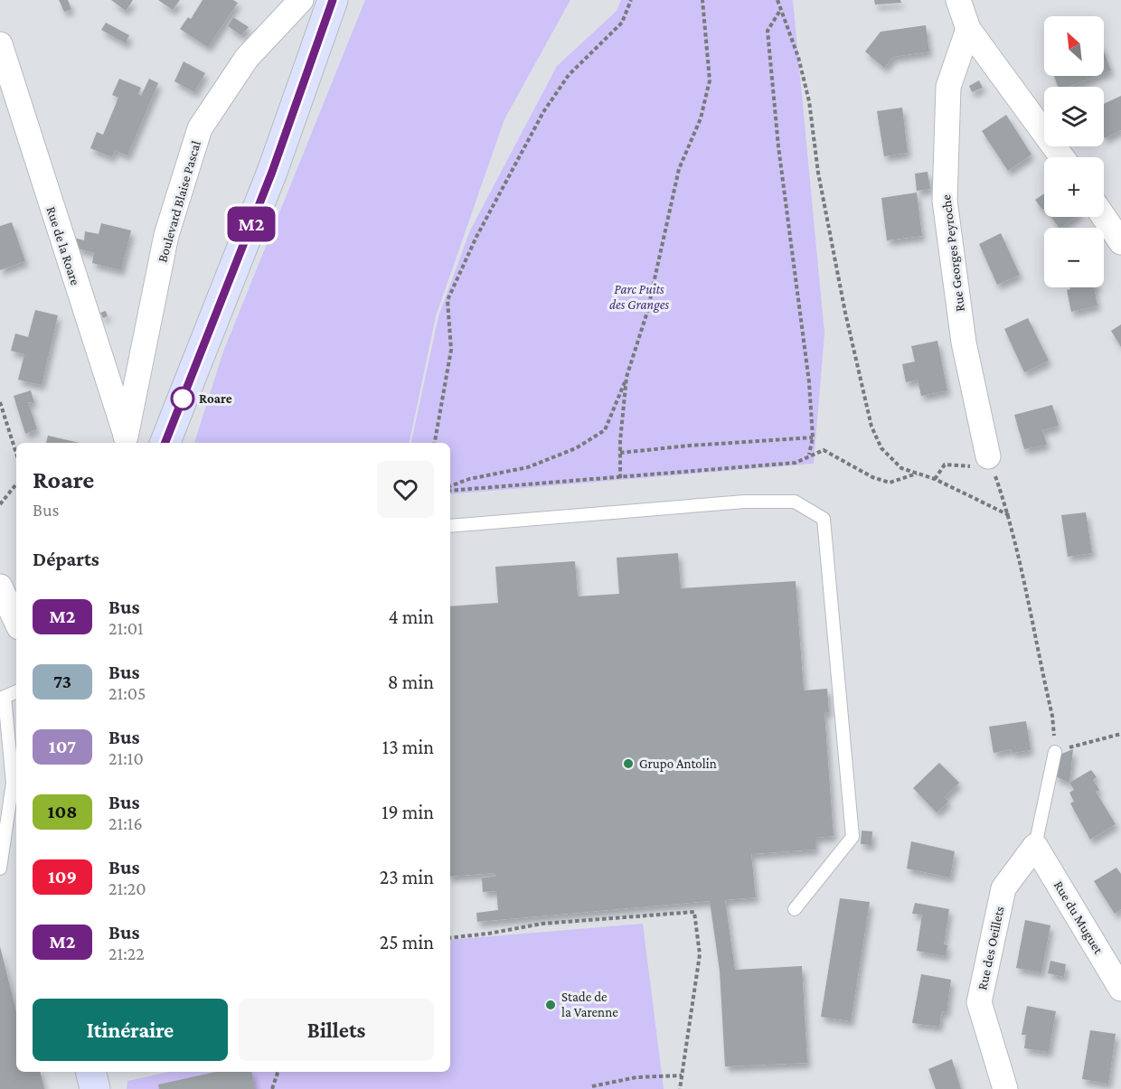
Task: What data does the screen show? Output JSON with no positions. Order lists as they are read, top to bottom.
{
  "streets": {
    "street": [
      "Boulevard Blaise Pascal",
      "Rue de la Roare",
      "Rue Georges Peyroche",
      "Rue du Muguet",
      "Rue des Oeillets"
    ]
  },
  "crossings": [
    ["Boulevard Blaise Pascal", "Rue de la Roare"],
    ["Rue du Muguet", "Rue des Oeillets"]
  ],
  "parks": ["Parc Puits des Granges"],
  "places": ["Roare", "Grupo Antolin", "Stade de la Varenne"],
  "lines": ["bus line M2"],
  "north": "top left",
  "page": {
    "on_map": "M2",
    "map_buttons": ["+", "−"],
    "heading": [
      ["Roare", "Bus"],
      "Départs"
    ],
    "list": [
      {
        "mark": "M2",
        "name": "Bus",
        "note": "21:01",
        "value": "4 min"
      },
      {
        "mark": "73",
        "name": "Bus",
        "note": "21:05",
        "value": "8 min"
      },
      {
        "mark": "107",
        "name": "Bus",
        "note": "21:10",
        "value": "13 min"
      },
      {
        "mark": "108",
        "name": "Bus",
        "note": "21:16",
        "value": "19 min"
      },
      {
        "mark": "109",
        "name": "Bus",
        "note": "21:20",
        "value": "23 min"
      },
      {
        "mark": "M2",
        "name": "Bus",
        "note": "21:22",
        "value": "25 min"
      }
    ],
    "buttons": ["Itinéraire", "Billets"]
  }
}
